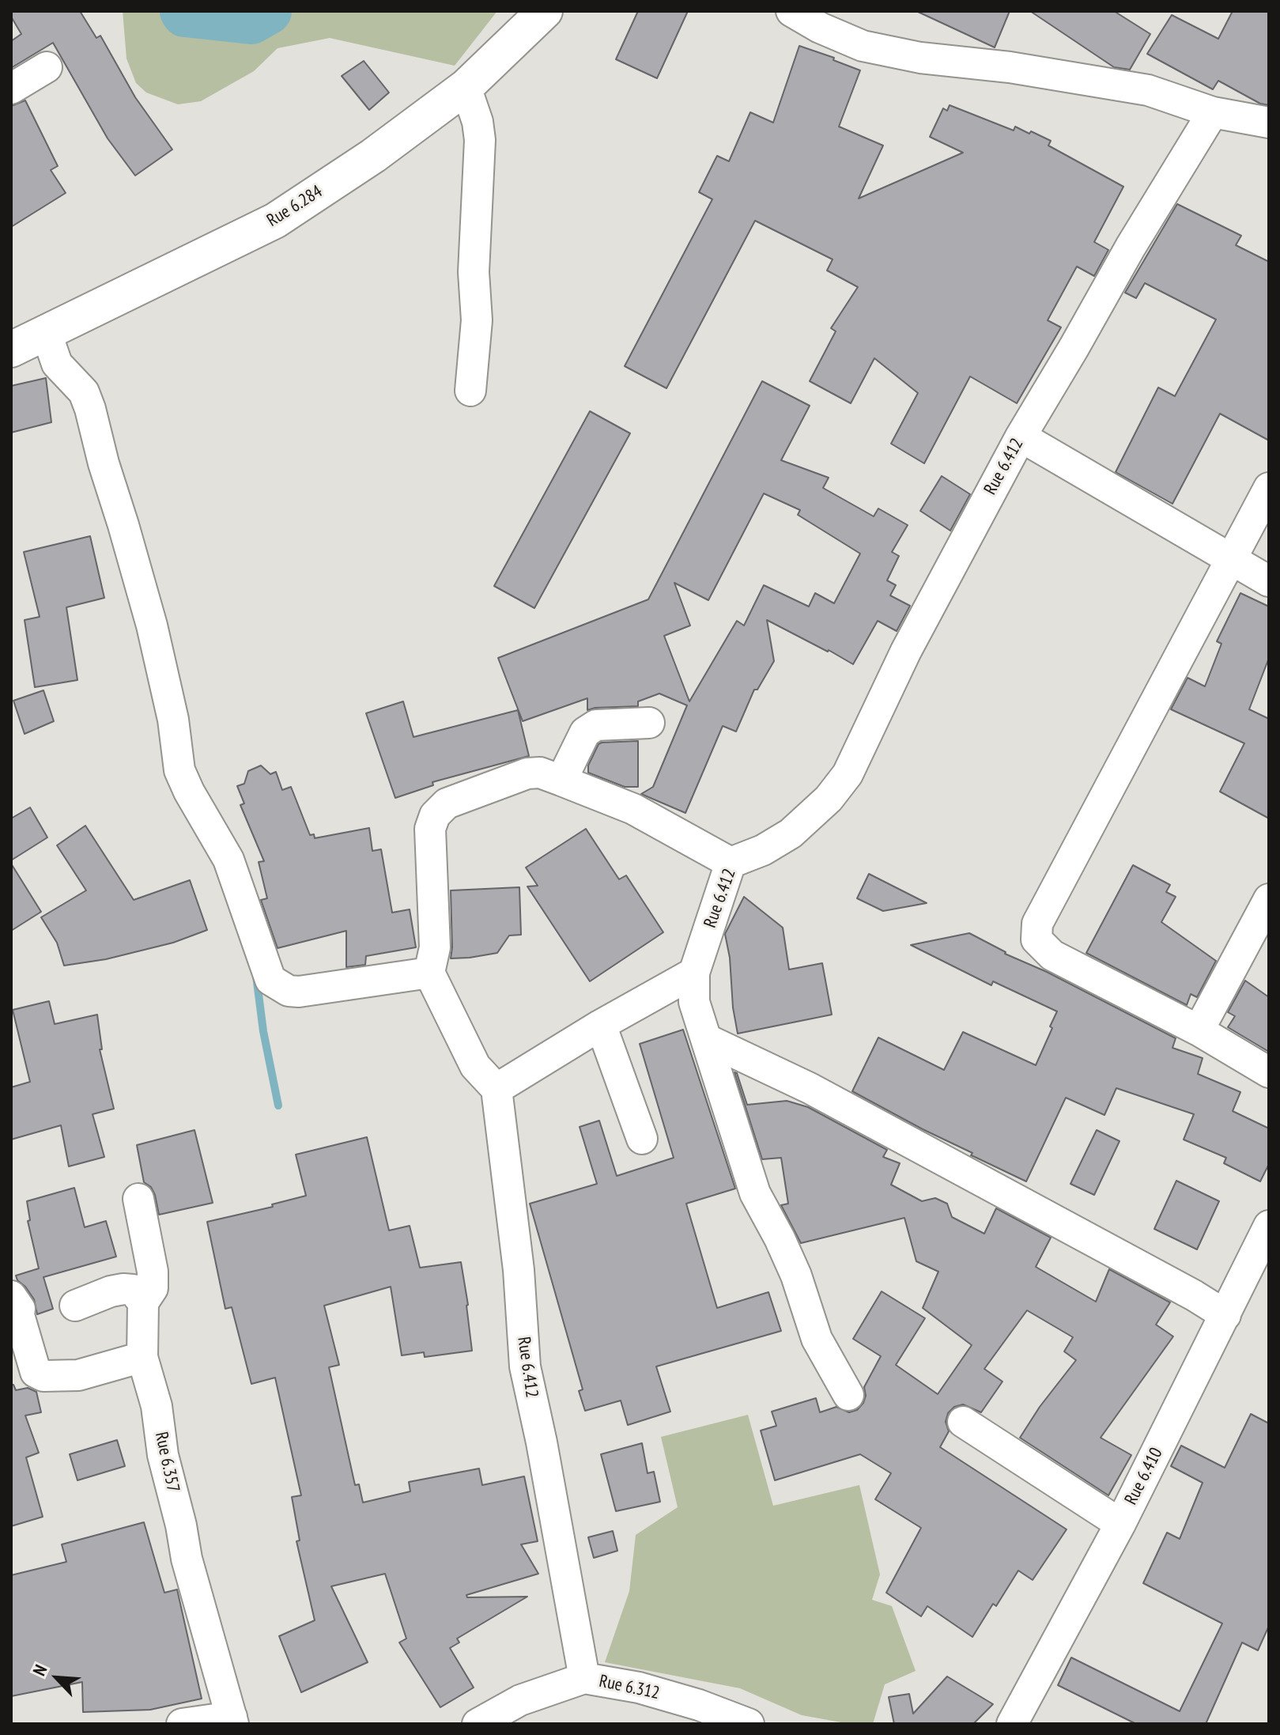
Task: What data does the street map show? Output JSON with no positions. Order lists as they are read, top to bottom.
{
  "streets": {
    "street": [
      "Rue 6.284",
      "Rue 6.412",
      "Rue 6.357",
      "Rue 6.410",
      "Rue 6.312"
    ]
  },
  "crossings": [
    ["Rue 6.412", "Rue 6.312"]
  ],
  "north": "top left"
}
